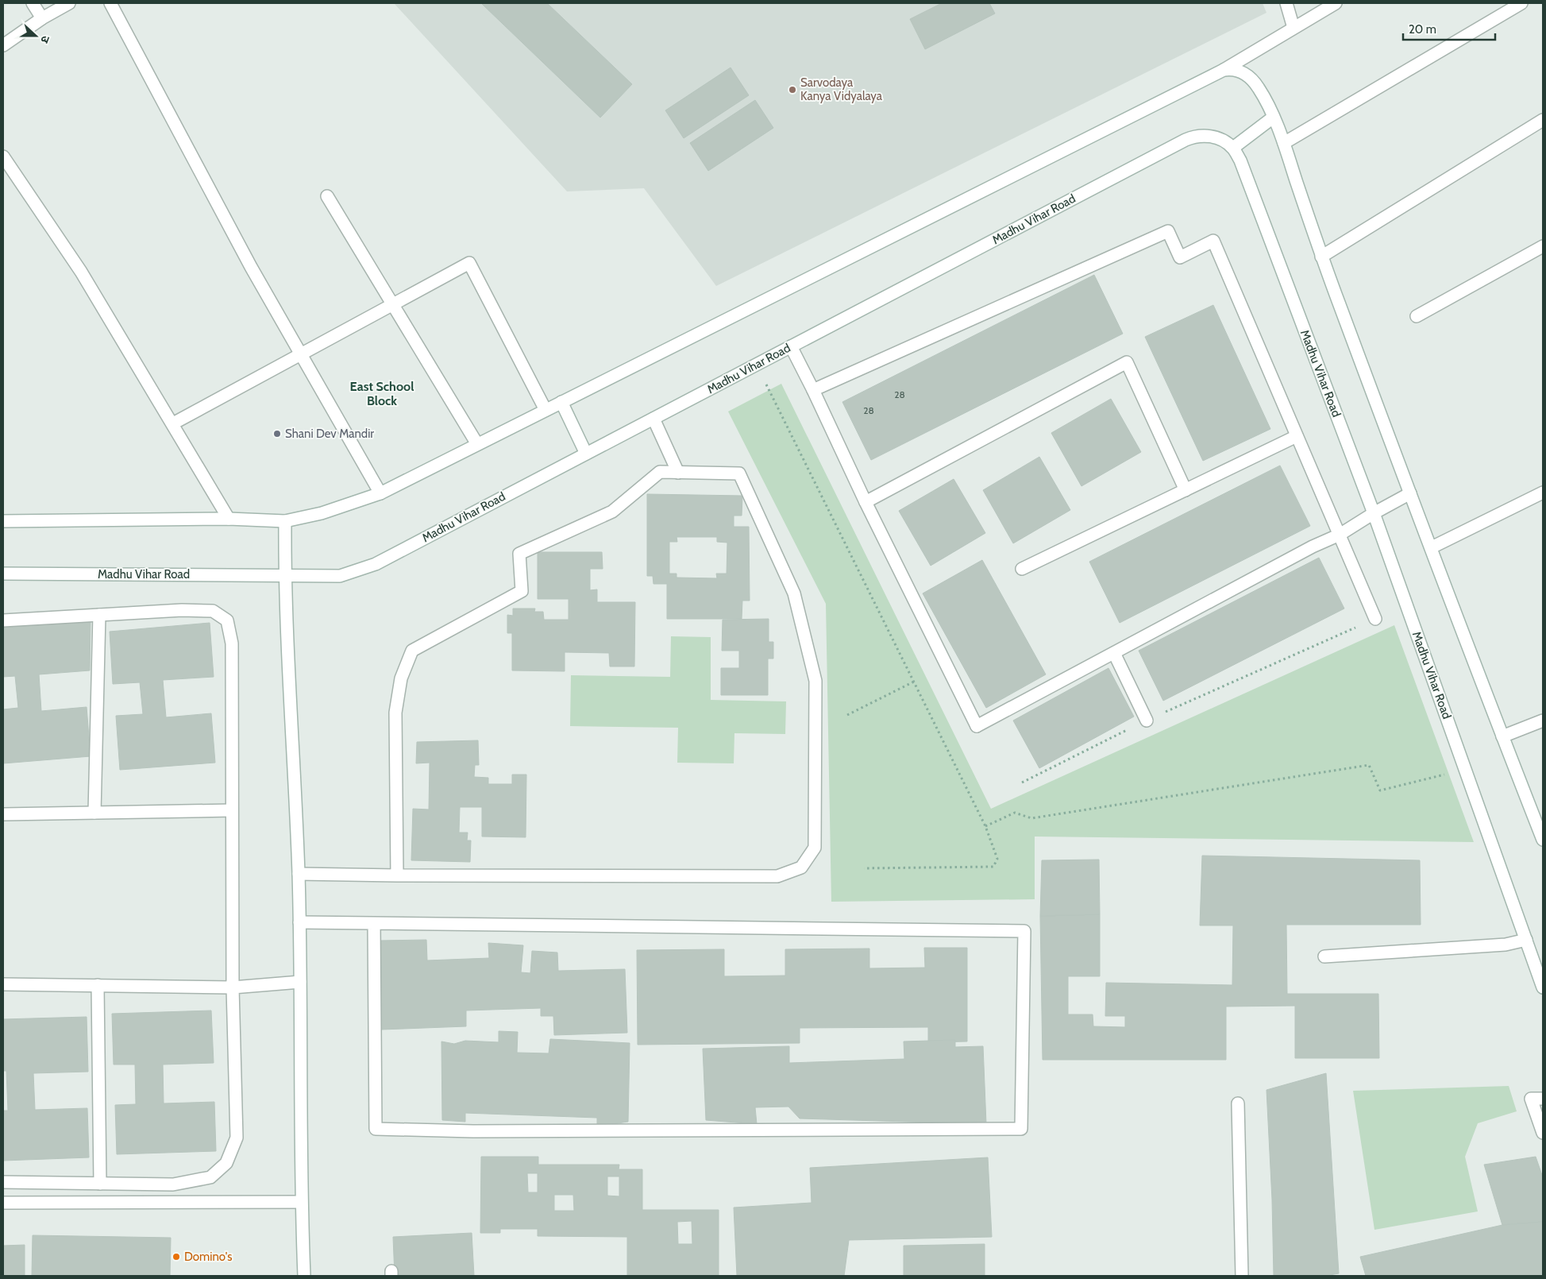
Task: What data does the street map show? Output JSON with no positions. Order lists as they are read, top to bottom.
{
  "streets": {
    "street": ["Madhu Vihar Road"]
  },
  "districts": ["East School Block"],
  "places": ["Sarvodaya Kanya Vidyalaya", "Shani Dev Mandir", "Domino's"],
  "house_numbers": ["28", "28"],
  "scale_bar": "20 m",
  "north": "right"
}
